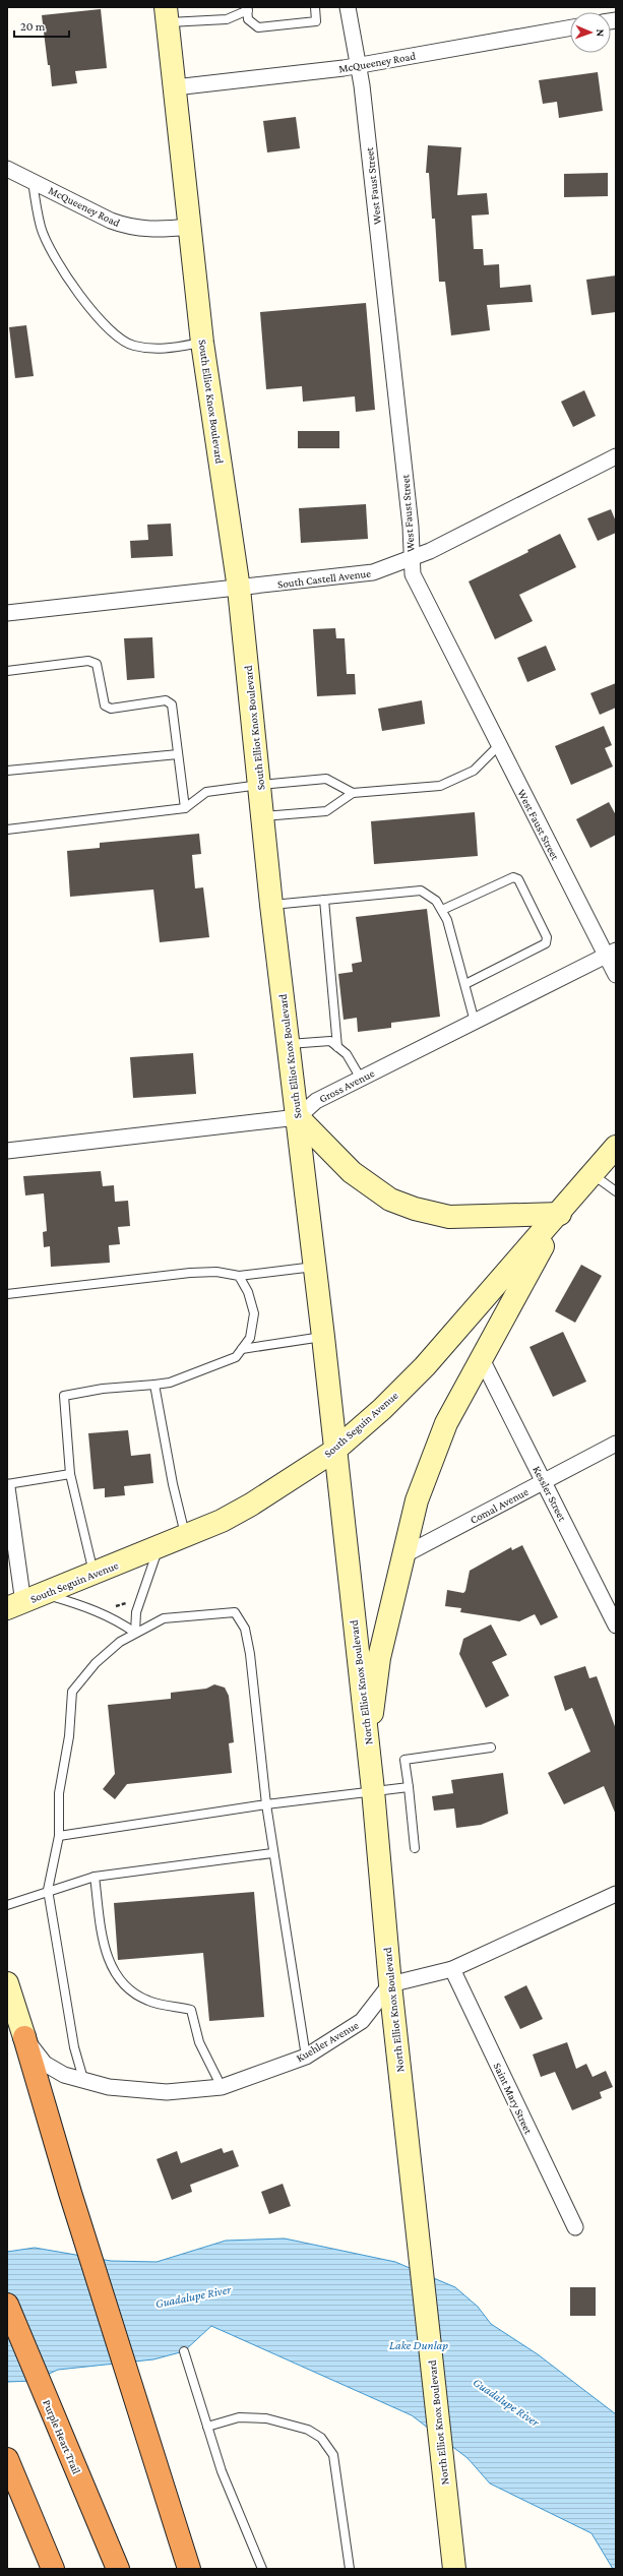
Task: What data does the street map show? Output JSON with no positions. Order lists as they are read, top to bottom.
{
  "streets": {
    "highway": ["Purple Heart Trail"],
    "main road": ["South Elliot Knox Boulevard", "South Seguin Avenue", "North Elliot Knox Boulevard"],
    "street": [
      "McQueeney Road",
      "West Faust Street",
      "South Castell Avenue",
      "Gross Avenue",
      "Kessler Street",
      "Comal Avenue",
      "Kuehler Avenue",
      "Saint Mary Street"
    ]
  },
  "crossings": [
    ["McQueeney Road", "West Faust Street"],
    ["McQueeney Road", "South Elliot Knox Boulevard"],
    ["West Faust Street", "South Castell Avenue"],
    ["West Faust Street", "Gross Avenue"],
    ["South Elliot Knox Boulevard", "South Castell Avenue"],
    ["South Elliot Knox Boulevard", "Gross Avenue"],
    ["South Elliot Knox Boulevard", "South Seguin Avenue"],
    ["South Elliot Knox Boulevard", "North Elliot Knox Boulevard"],
    ["South Seguin Avenue", "North Elliot Knox Boulevard"],
    ["Kessler Street", "Comal Avenue"],
    ["North Elliot Knox Boulevard", "Kuehler Avenue"]
  ],
  "water": ["Guadalupe River", "Lake Dunlap"],
  "scale_bar": "20 m",
  "north": "right"
}
